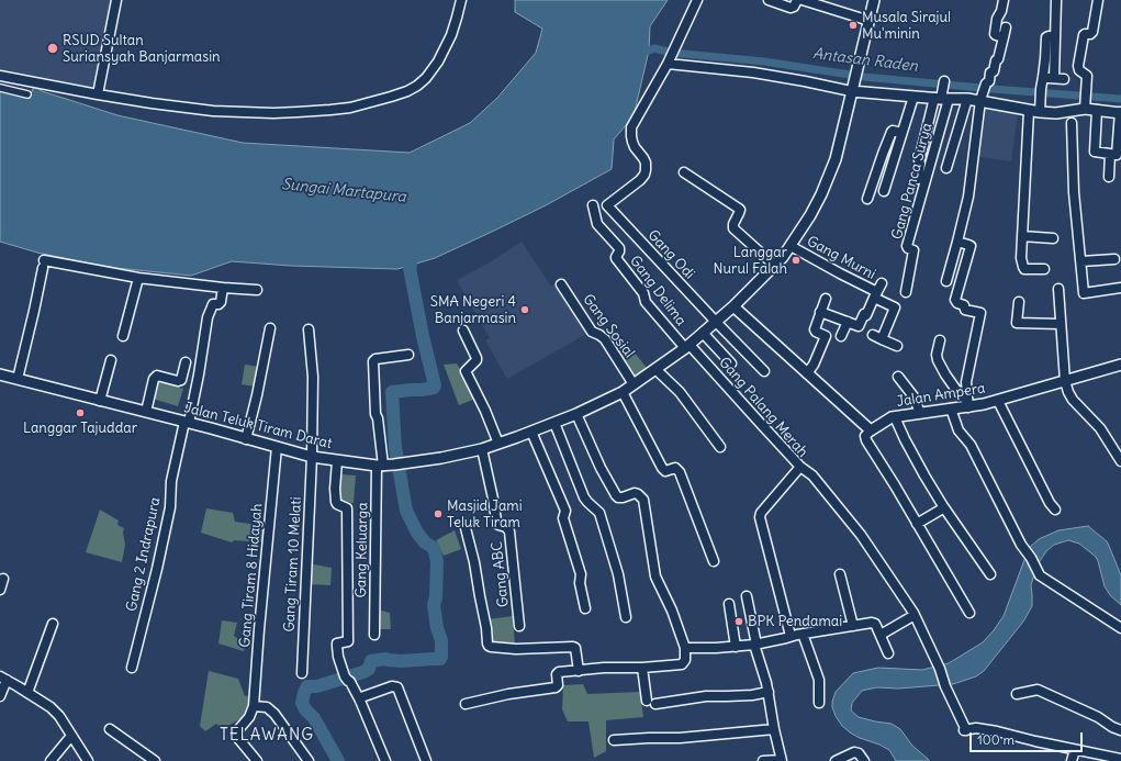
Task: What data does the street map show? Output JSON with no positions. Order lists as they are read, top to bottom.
{
  "streets": {
    "street": [
      "Gang Panca Surya",
      "Gang Odi",
      "Gang Murni",
      "Gang Delima",
      "Gang Sosial",
      "Jalan Ampera",
      "Gang Palang Merah",
      "Jalan Teluk Tiram Darat",
      "Gang Keluarga",
      "Gang 2 Indrapura",
      "Gang Tiram 10 Melati",
      "Gang ABC",
      "Gang Tiram 8 Hidayah"
    ]
  },
  "crossings": [
    ["Gang Odi", "Jalan Teluk Tiram Darat"],
    ["Gang Murni", "Jalan Teluk Tiram Darat"],
    ["Gang Delima", "Gang Palang Merah"],
    ["Gang Delima", "Jalan Teluk Tiram Darat"],
    ["Gang Sosial", "Jalan Teluk Tiram Darat"],
    ["Gang Palang Merah", "Jalan Teluk Tiram Darat"],
    ["Jalan Teluk Tiram Darat", "Gang Keluarga"],
    ["Jalan Teluk Tiram Darat", "Gang 2 Indrapura"],
    ["Jalan Teluk Tiram Darat", "Gang Tiram 10 Melati"],
    ["Jalan Teluk Tiram Darat", "Gang ABC"],
    ["Jalan Teluk Tiram Darat", "Gang Tiram 8 Hidayah"]
  ],
  "districts": ["TELAWANG"],
  "water": ["Antasan Raden", "Sungai Martapura"],
  "places": [
    "Musala Sirajul Mu'minin",
    "RSUD Sultan Suriansyah Banjarmasin",
    "Langgar Nurul Falah",
    "SMA Negeri 4 Banjarmasin",
    "Langgar Tajuddar",
    "Masjid Jami Teluk Tiram",
    "BPK Pendamai"
  ],
  "scale_bar": "100 m"
}
